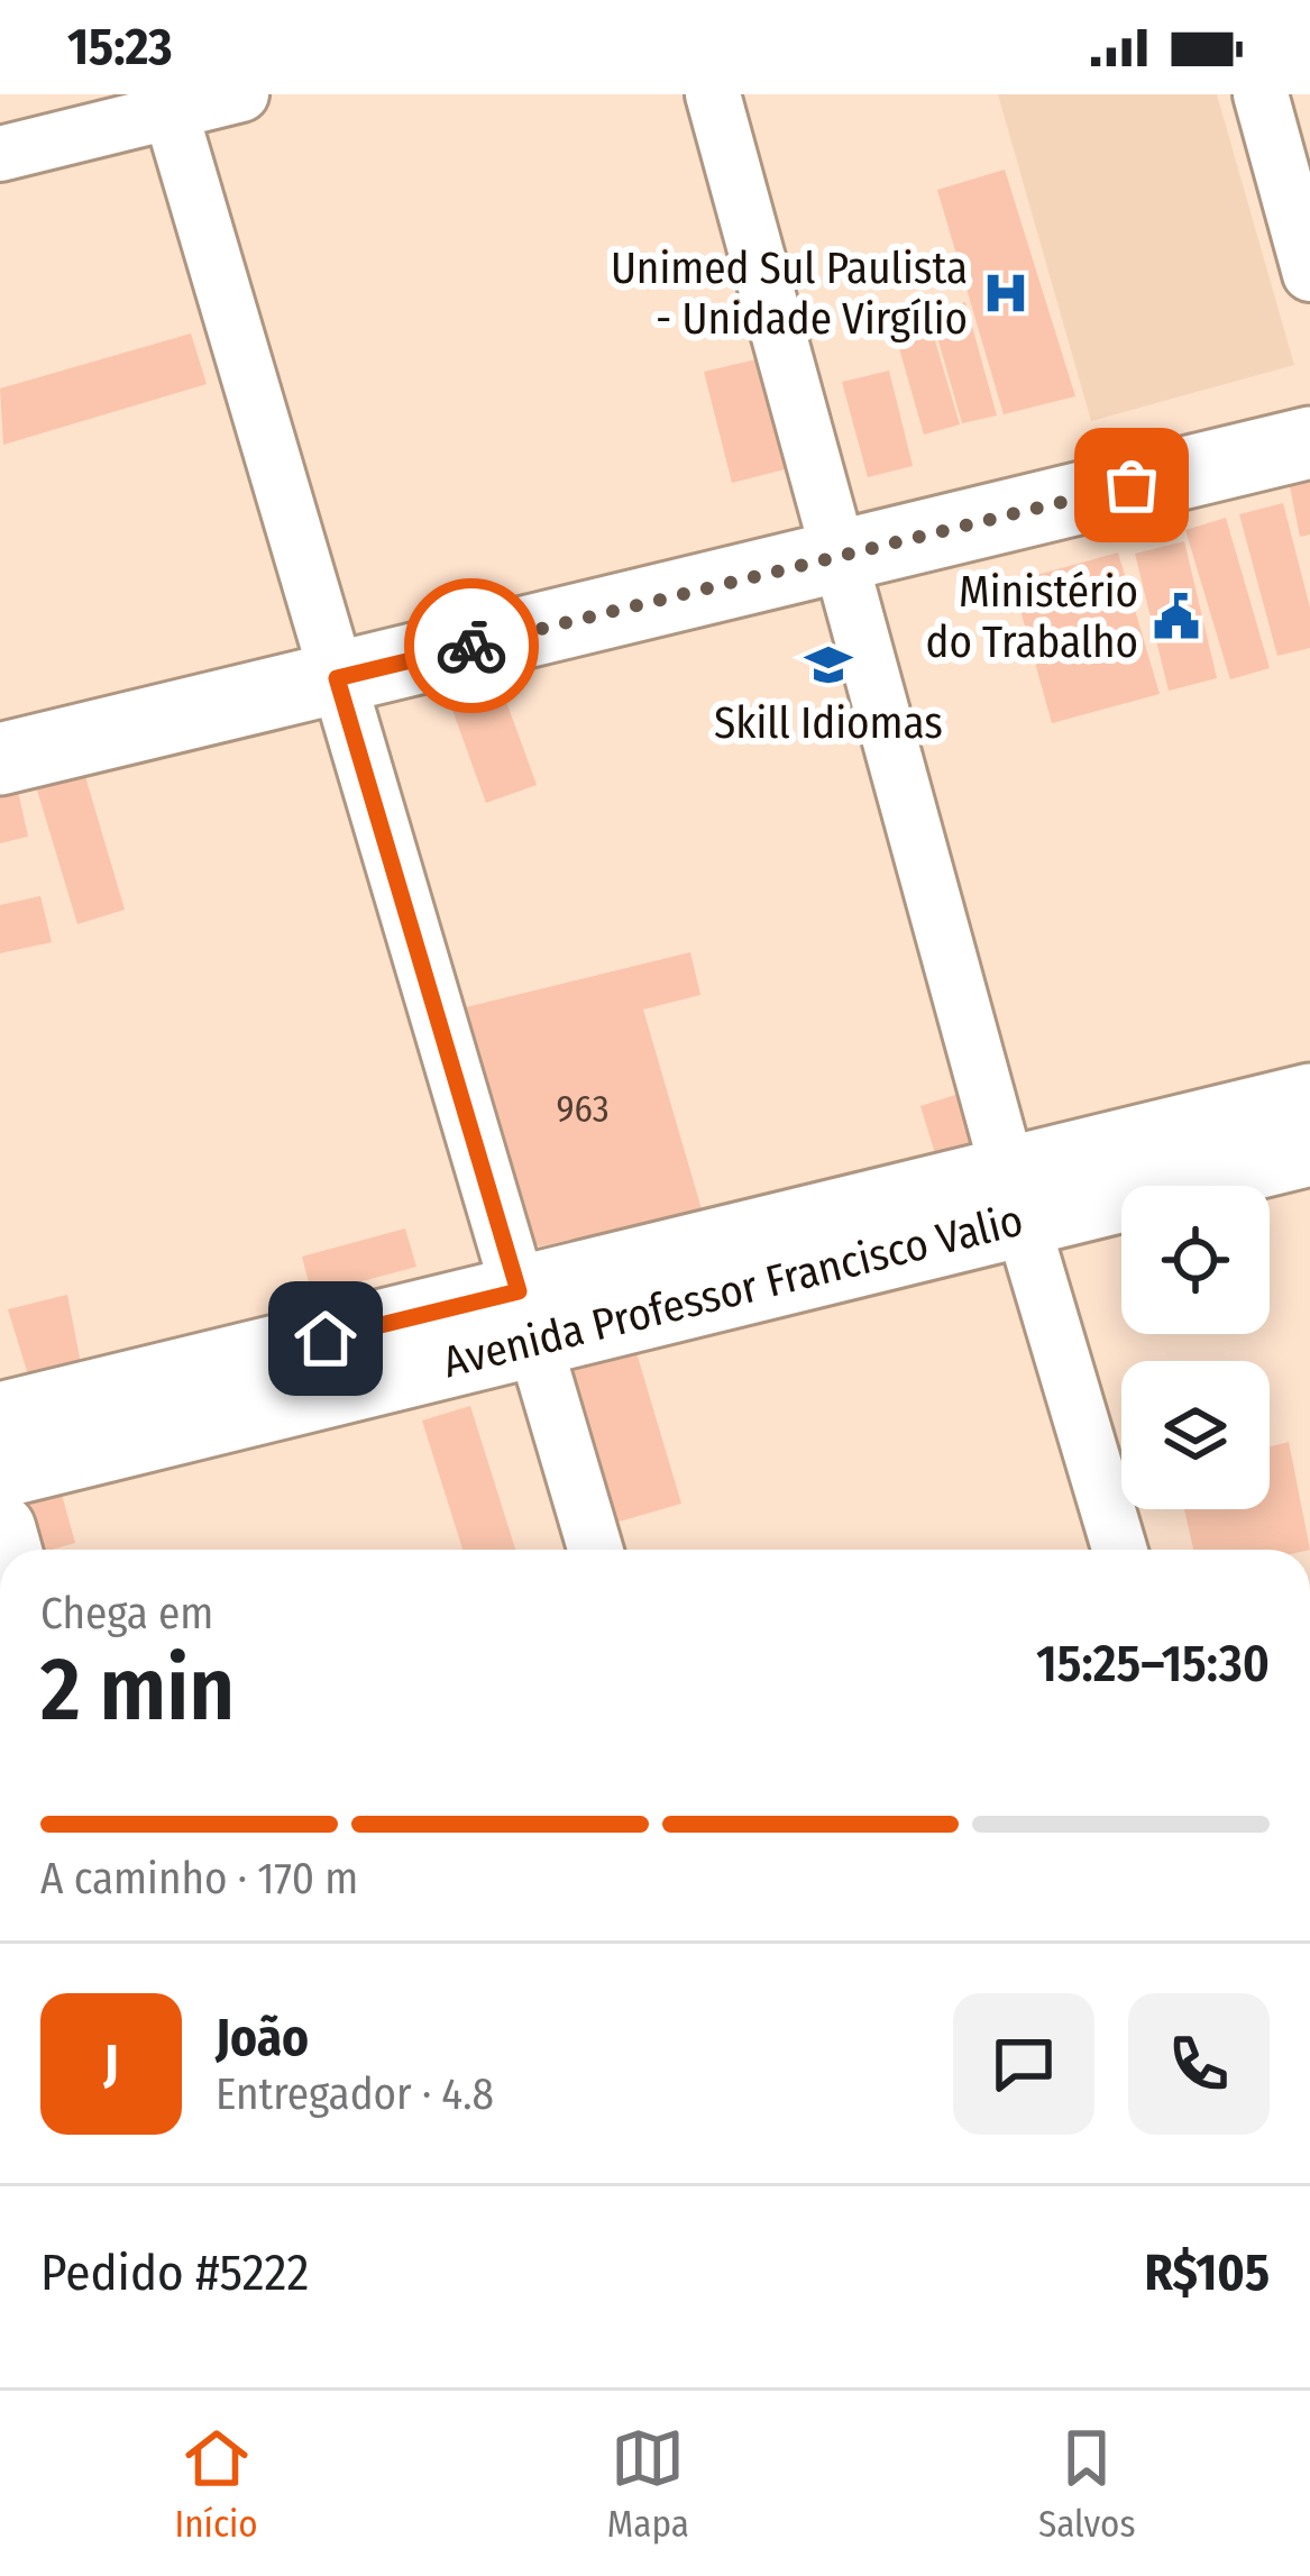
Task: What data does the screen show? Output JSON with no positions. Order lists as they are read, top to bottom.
{
  "streets": {
    "main road": ["Avenida Professor Francisco Valio"]
  },
  "places": {
    "hospital": ["Unimed Sul Paulista - Unidade Virgílio"],
    "public building": ["Ministério do Trabalho"],
    "school or university": ["Skill Idiomas"]
  },
  "house_numbers": ["963"],
  "page": {
    "status": "15:23",
    "heading": ["2 min", "Chega em", "15:25–15:30"],
    "panel": [
      "João",
      "Entregador · 4.8",
      "Pedido #5222",
      "R$105"
    ],
    "bar": "A caminho · 170 m",
    "round": "J",
    "tabs": ["Início", "Mapa", "Salvos"]
  }
}
